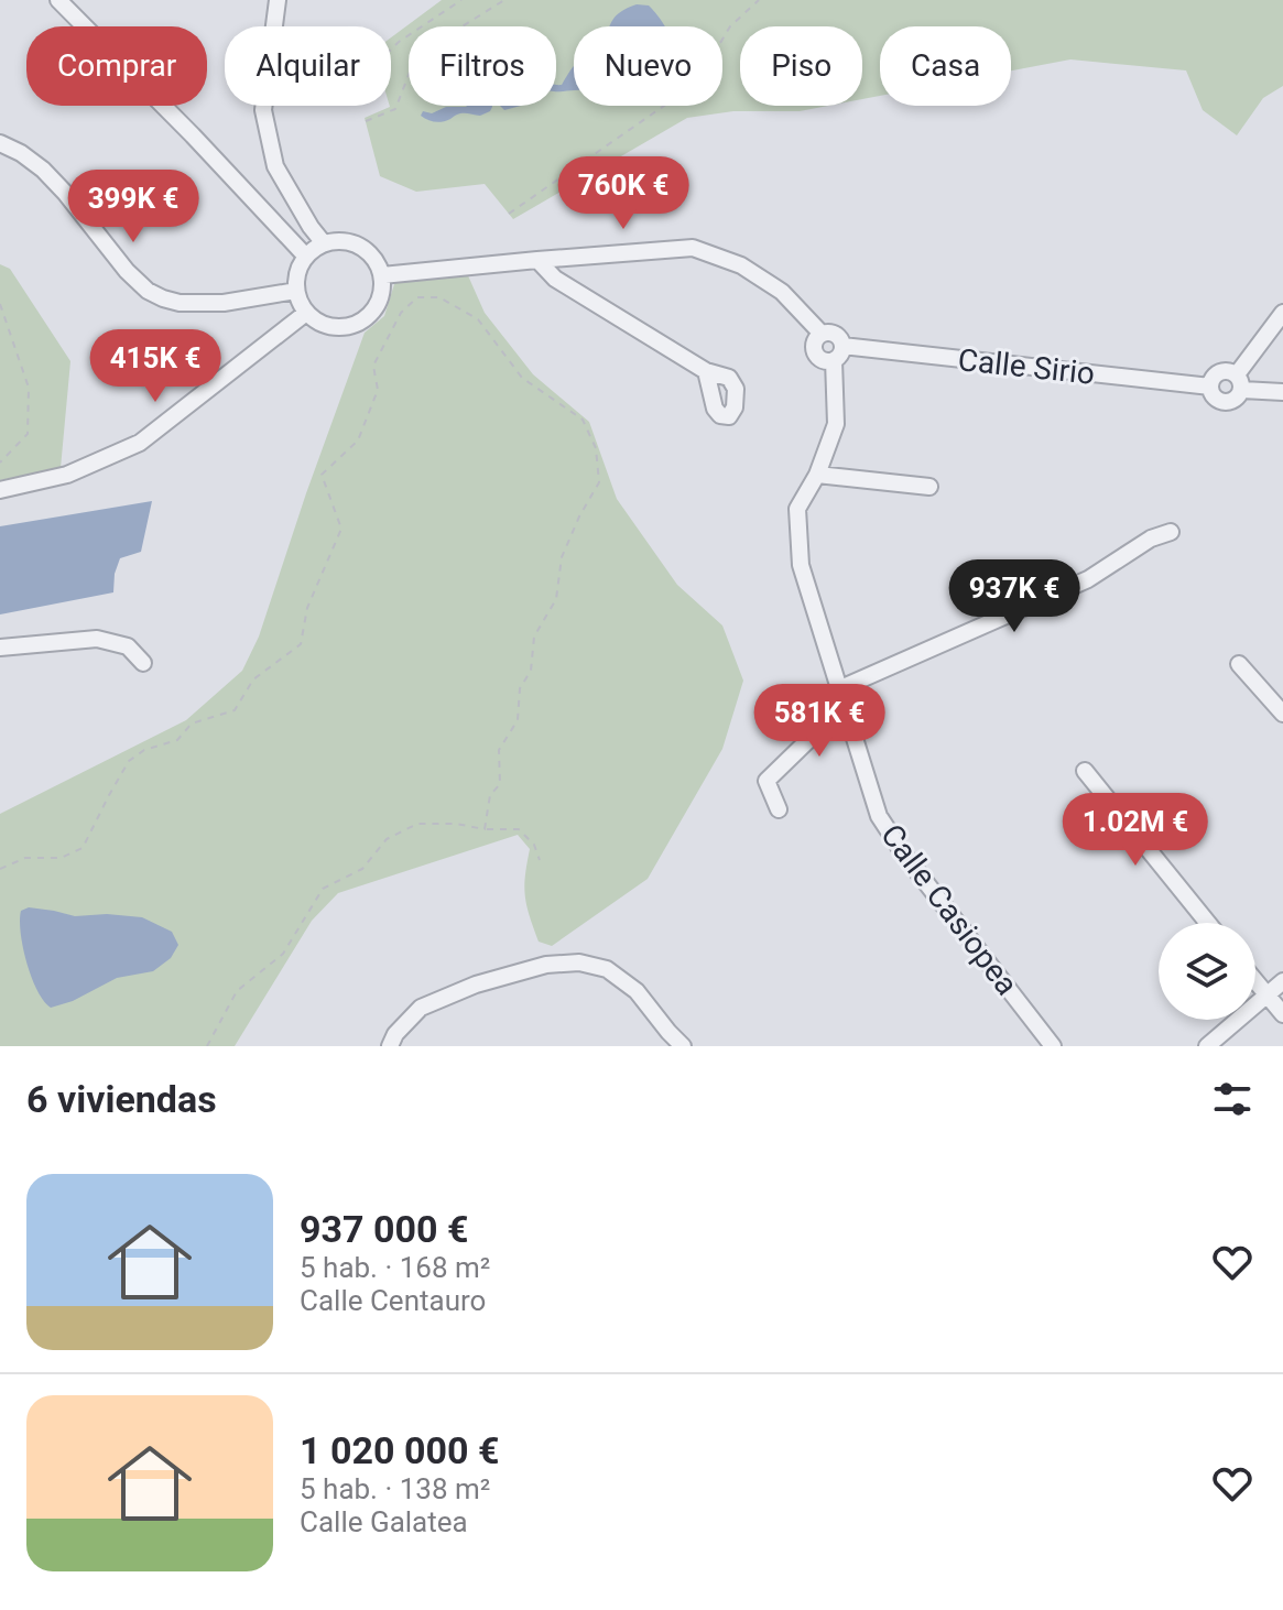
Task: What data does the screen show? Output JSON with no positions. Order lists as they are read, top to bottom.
{
  "streets": {
    "street": ["Calle Sirio", "Calle Casiopea"]
  },
  "crossings": [
    ["Calle Sirio", "Calle Casiopea"]
  ],
  "page": {
    "chip": [
      "Comprar",
      "Alquilar",
      "Filtros",
      "Nuevo",
      "Piso",
      "Casa"
    ],
    "price": [
      "760K €",
      "399K €",
      "415K €",
      "937K €",
      "581K €",
      "1.02M €"
    ],
    "heading": "6 viviendas",
    "list": [
      {
        "name": "937 000 €",
        "note": "5 hab. · 168 m² · Calle Centauro"
      },
      {
        "name": "1 020 000 €",
        "note": "5 hab. · 138 m² · Calle Galatea"
      }
    ]
  }
}
